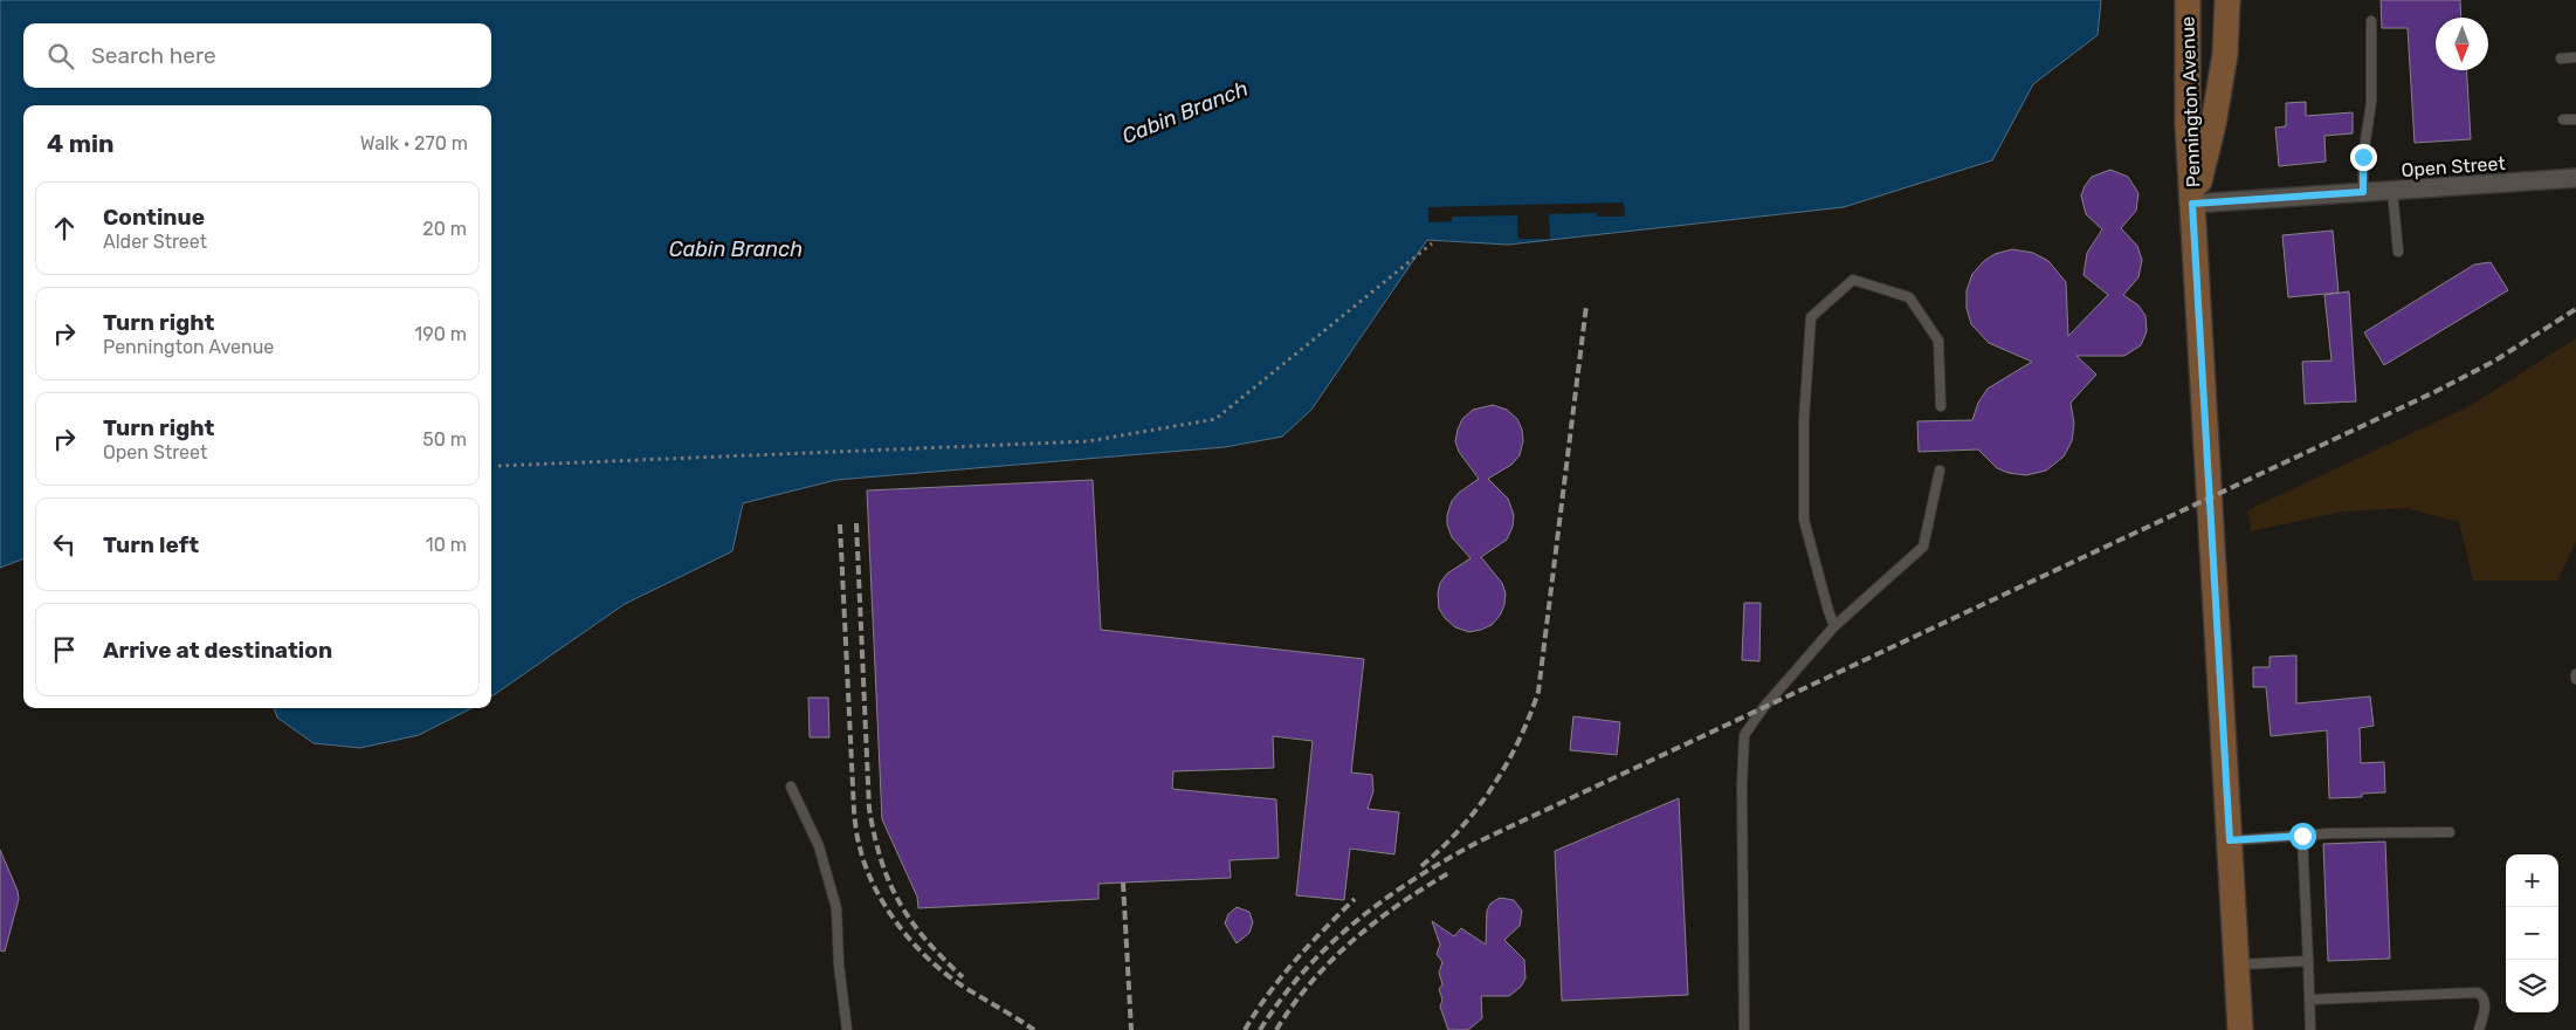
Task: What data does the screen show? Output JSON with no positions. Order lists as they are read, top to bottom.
{
  "streets": {
    "main road": ["Pennington Avenue"],
    "street": ["Open Street"]
  },
  "crossings": [
    ["Pennington Avenue", "Open Street"]
  ],
  "water": ["Cabin Branch"],
  "north": "bottom",
  "page": {
    "search": "Search here",
    "heading": ["4 min", "Walk · 270 m"],
    "list": [
      ["Continue", "Alder Street", "20 m"],
      ["Turn right", "Pennington Avenue", "190 m"],
      ["Turn right", "Open Street", "50 m"],
      ["Turn left", "10 m"],
      "Arrive at destination"
    ],
    "map_buttons": ["+", "−"]
  }
}
